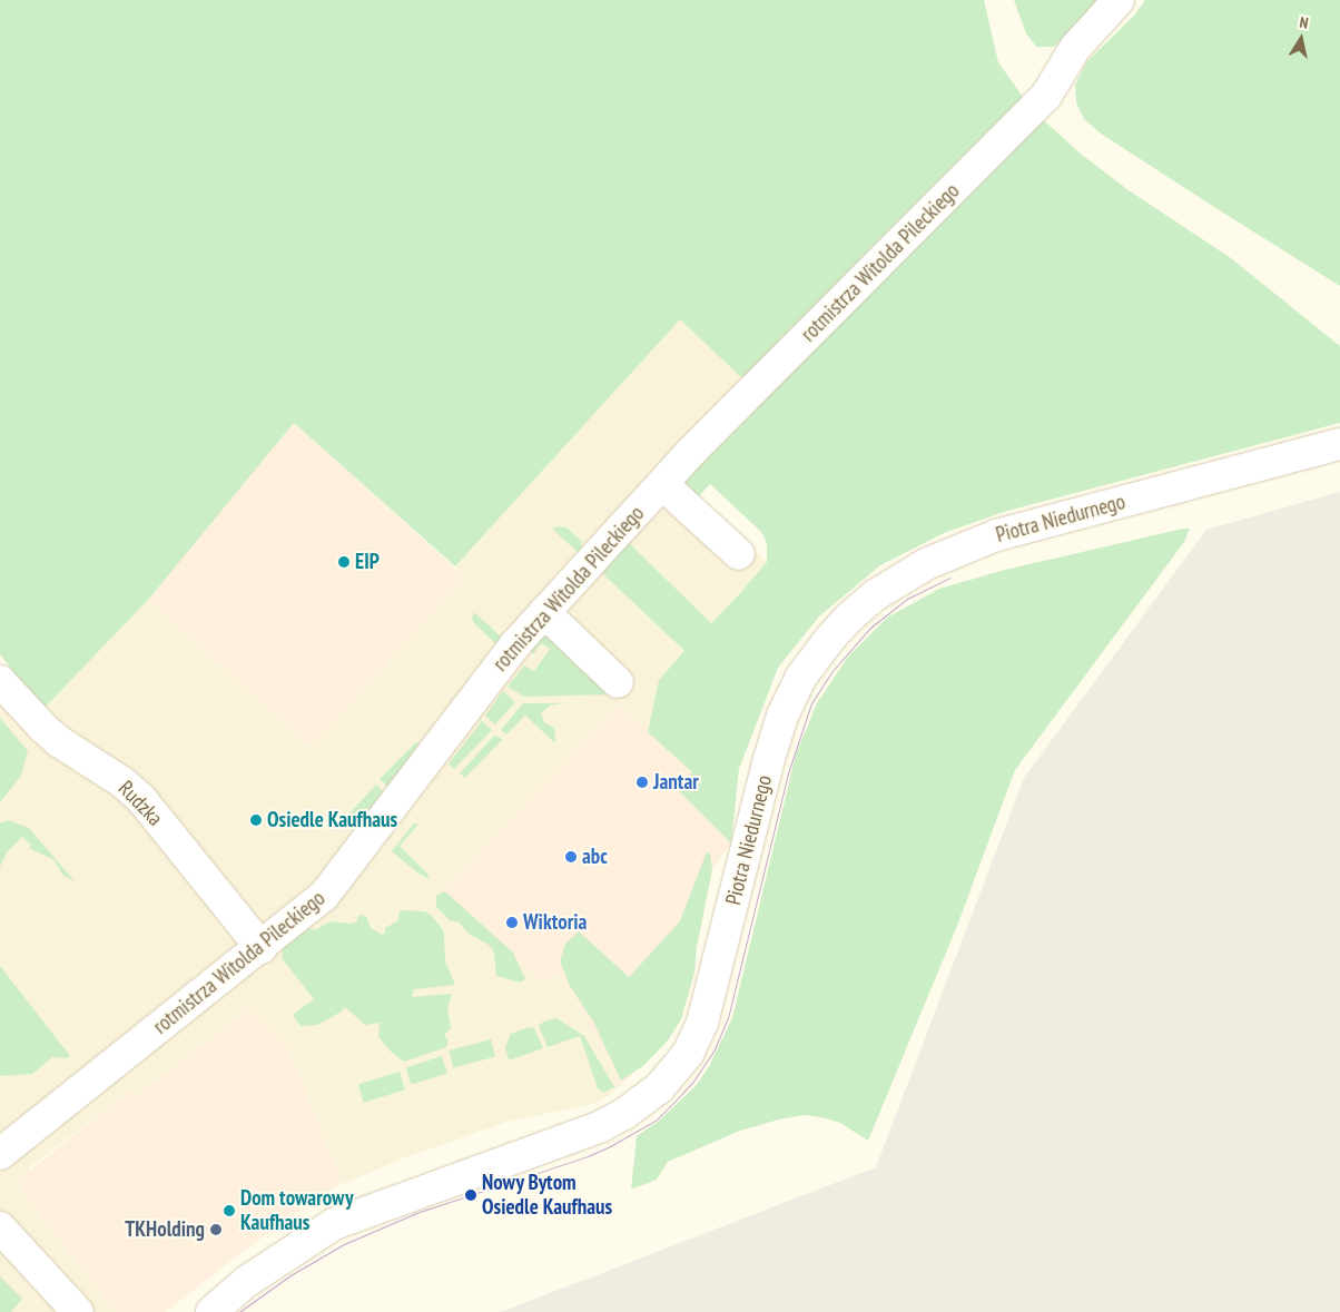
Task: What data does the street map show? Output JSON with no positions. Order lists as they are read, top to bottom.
{
  "streets": {
    "street": ["rotmistrza Witolda Pileckiego", "Piotra Niedurnego", "Rudzka"]
  },
  "crossings": [
    ["rotmistrza Witolda Pileckiego", "Rudzka"]
  ],
  "places": [
    "EIP",
    "Jantar",
    "Osiedle Kaufhaus",
    "abc",
    "Wiktoria",
    "Nowy Bytom Osiedle Kaufhaus",
    "Dom towarowy Kaufhaus",
    "TKHolding"
  ],
  "north": "top"
}
